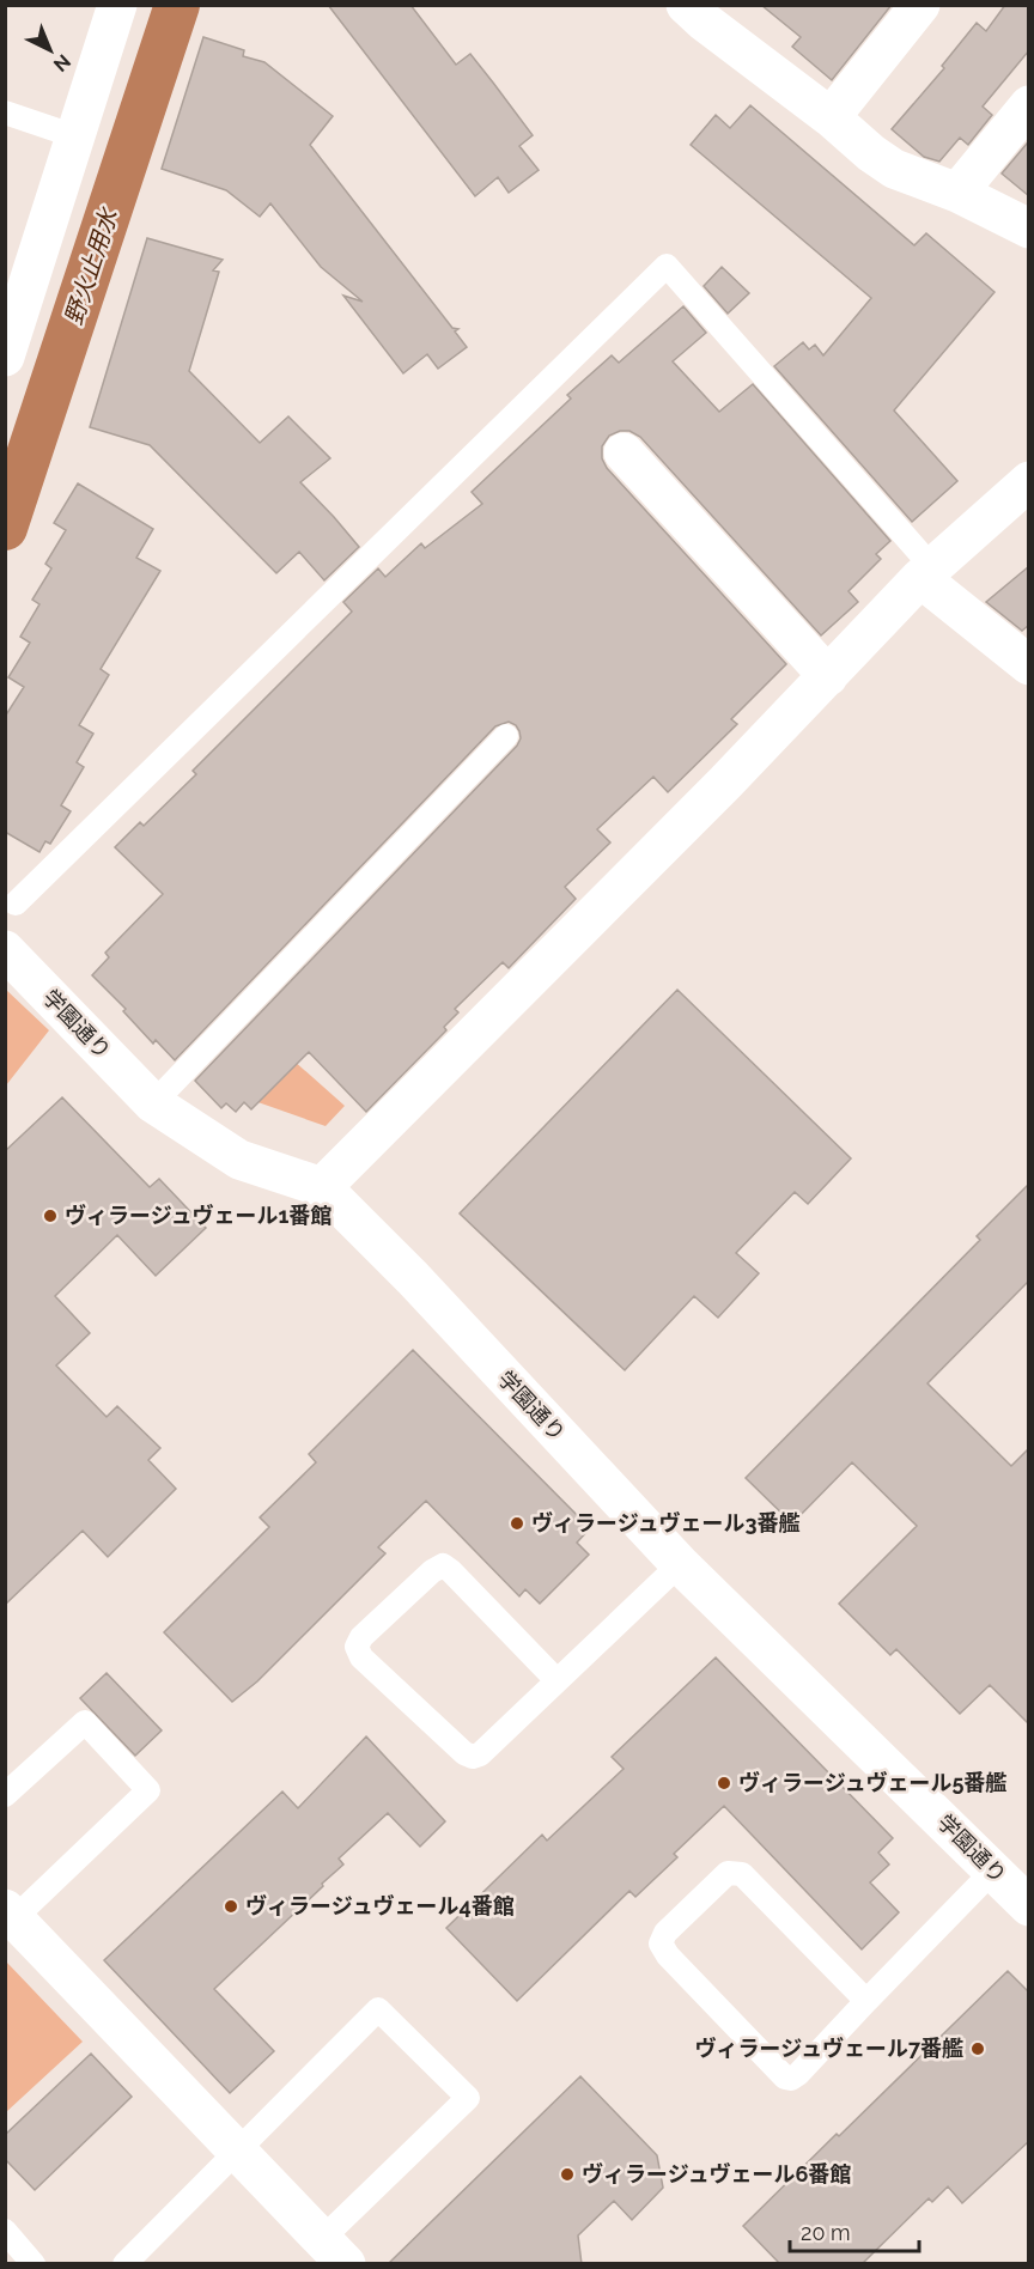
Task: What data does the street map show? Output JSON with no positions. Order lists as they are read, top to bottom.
{
  "streets": {
    "street": ["学園通り"]
  },
  "water": ["野火止用水"],
  "places": [
    "ヴィラージュヴェール1番館",
    "ヴィラージュヴェール3番艦",
    "ヴィラージュヴェール5番艦",
    "ヴィラージュヴェール4番館",
    "ヴィラージュヴェール7番艦",
    "ヴィラージュヴェール6番館"
  ],
  "scale_bar": "20 m",
  "north": "bottom right"
}
